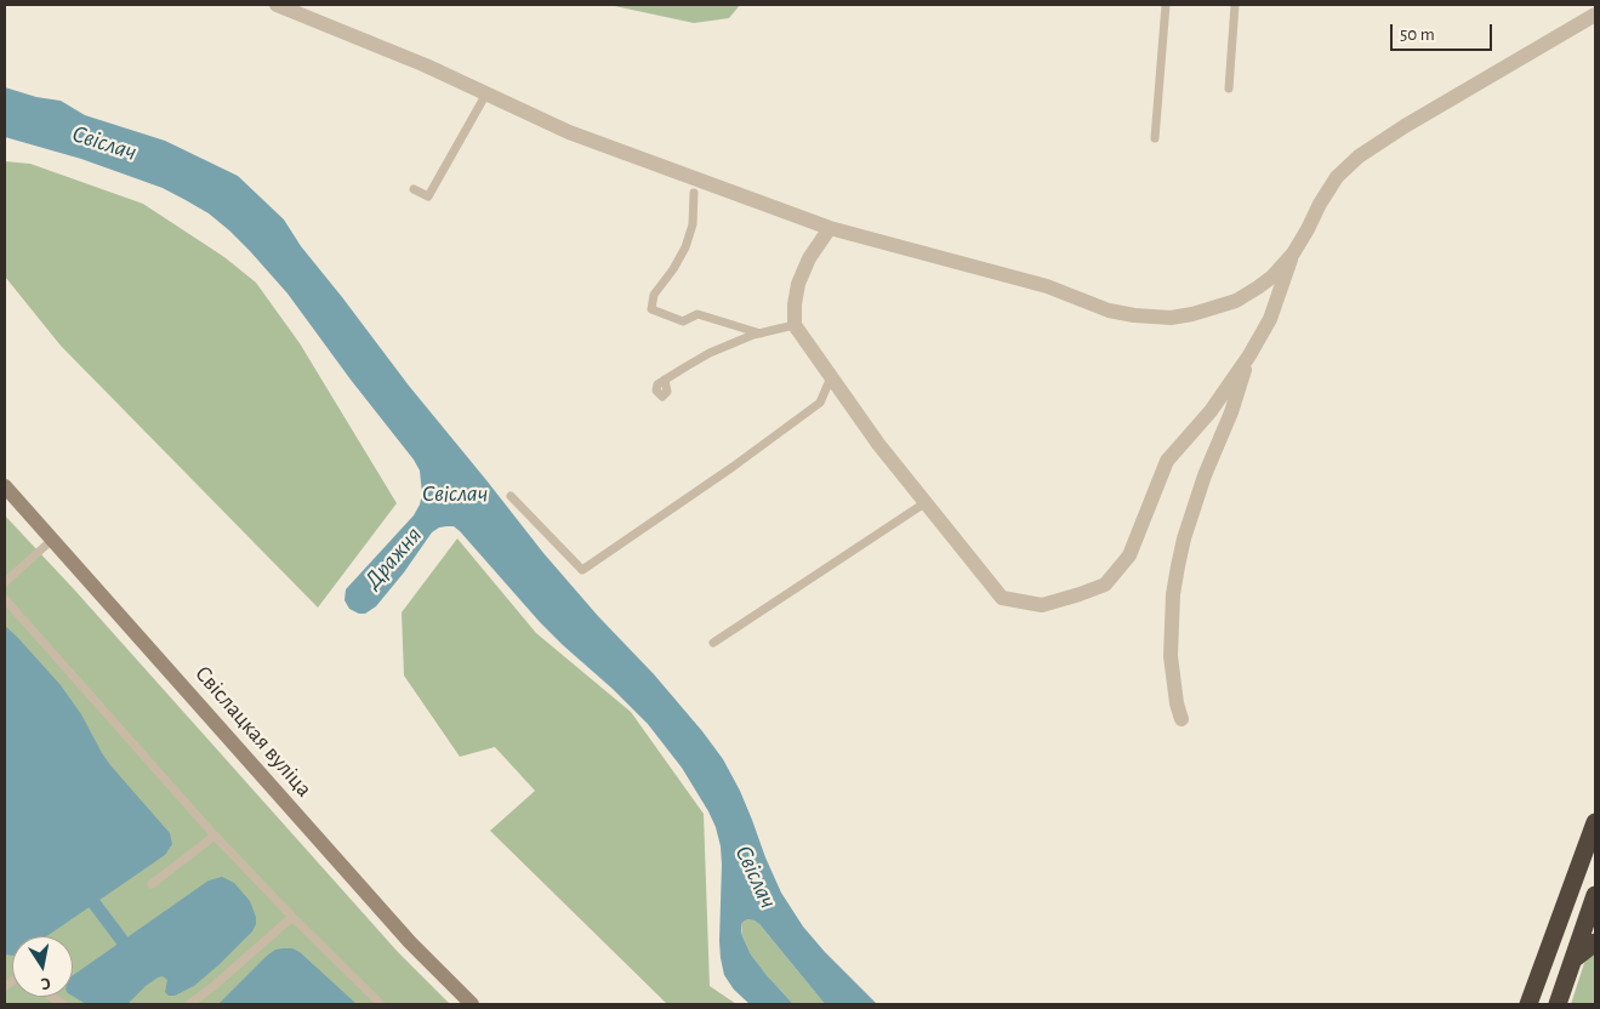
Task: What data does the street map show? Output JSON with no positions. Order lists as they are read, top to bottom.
{
  "streets": {
    "main road": ["Свіслацкая вуліца"]
  },
  "water": ["Свіслач", "Дражня"],
  "scale_bar": "50 m",
  "north": "bottom"
}
